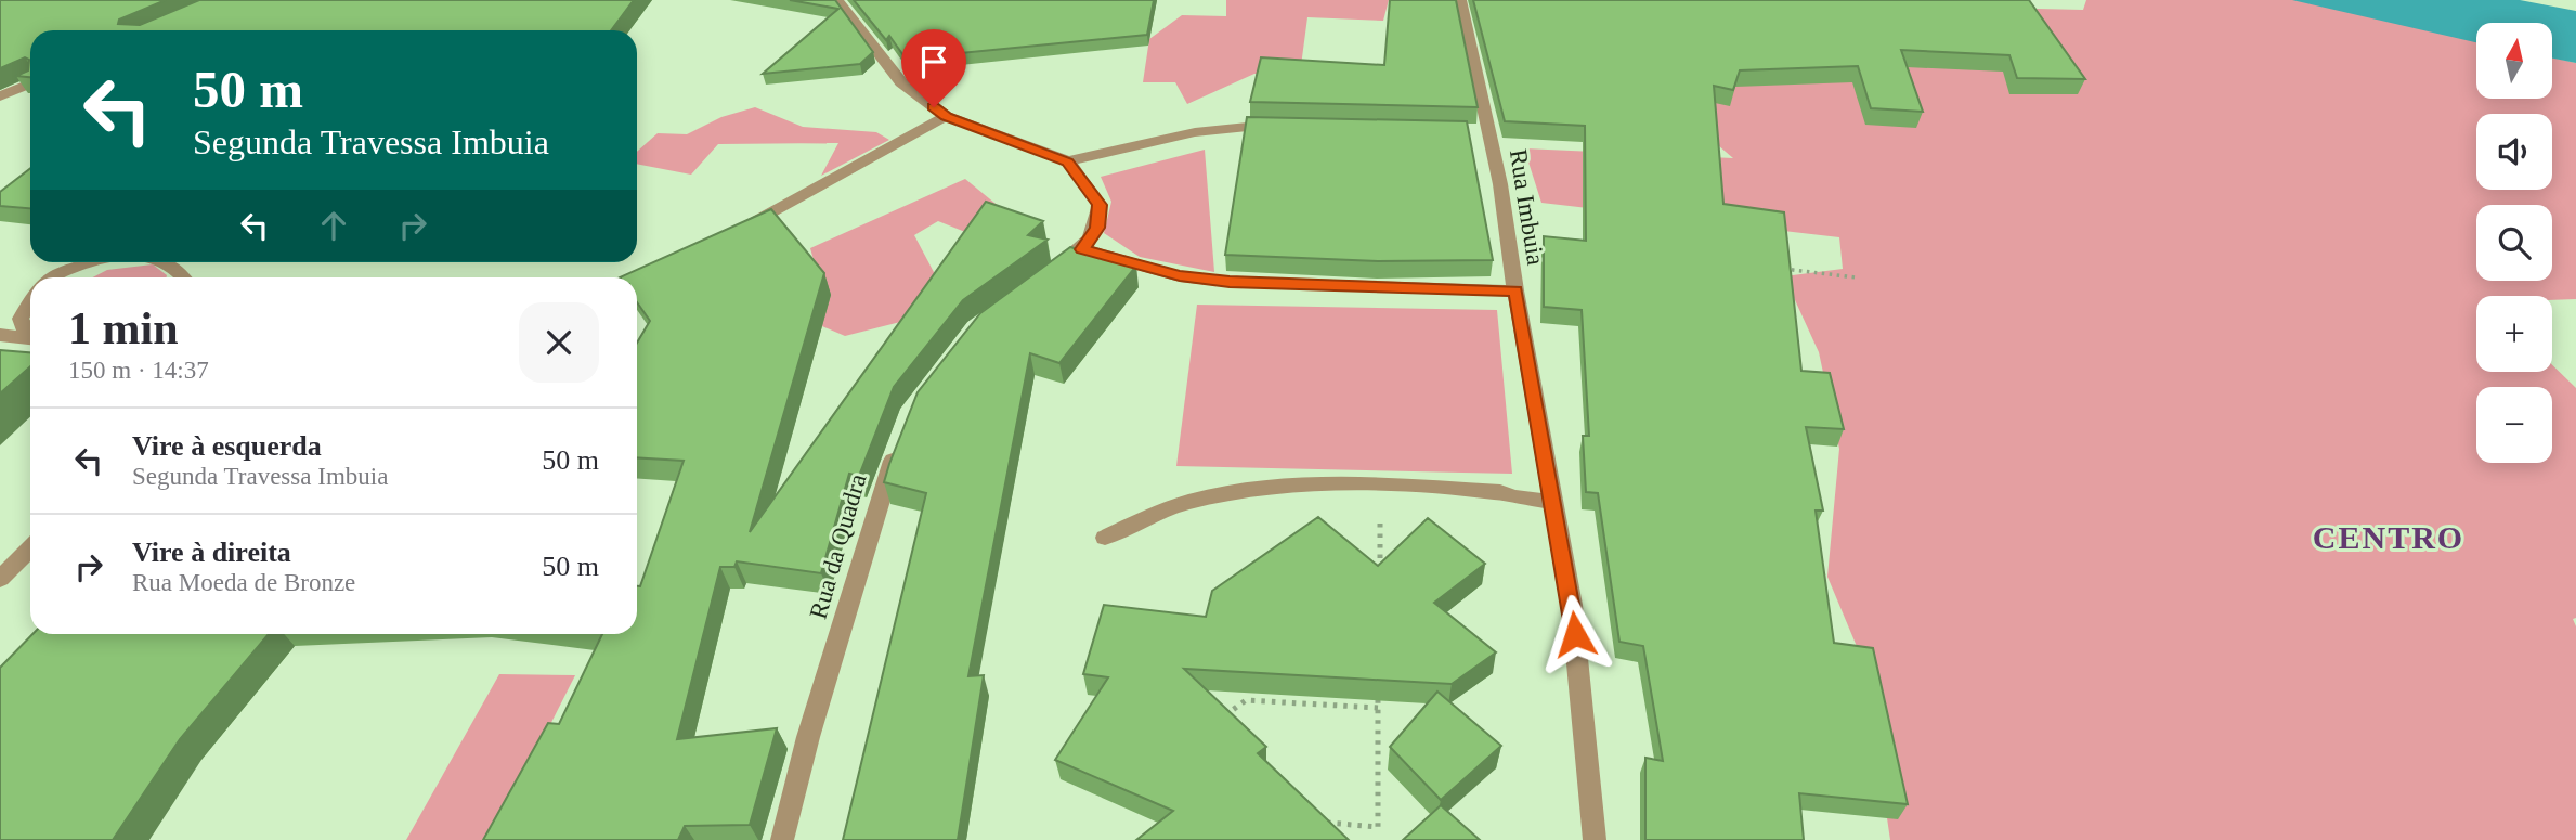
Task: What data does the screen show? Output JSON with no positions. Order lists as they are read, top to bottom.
{
  "streets": {
    "street": ["Rua Imbuia", "Rua da Quadra"]
  },
  "districts": ["CENTRO"],
  "north": "top",
  "page": {
    "map_buttons": ["+", "−"],
    "turn": ["50 m", "Segunda Travessa Imbuia"],
    "heading": ["1 min", "150 m · 14:37"],
    "list": [
      {
        "name": "Vire à esquerda",
        "note": "Segunda Travessa Imbuia",
        "value": "50 m"
      },
      {
        "name": "Vire à direita",
        "note": "Rua Moeda de Bronze",
        "value": "50 m"
      }
    ]
  }
}
